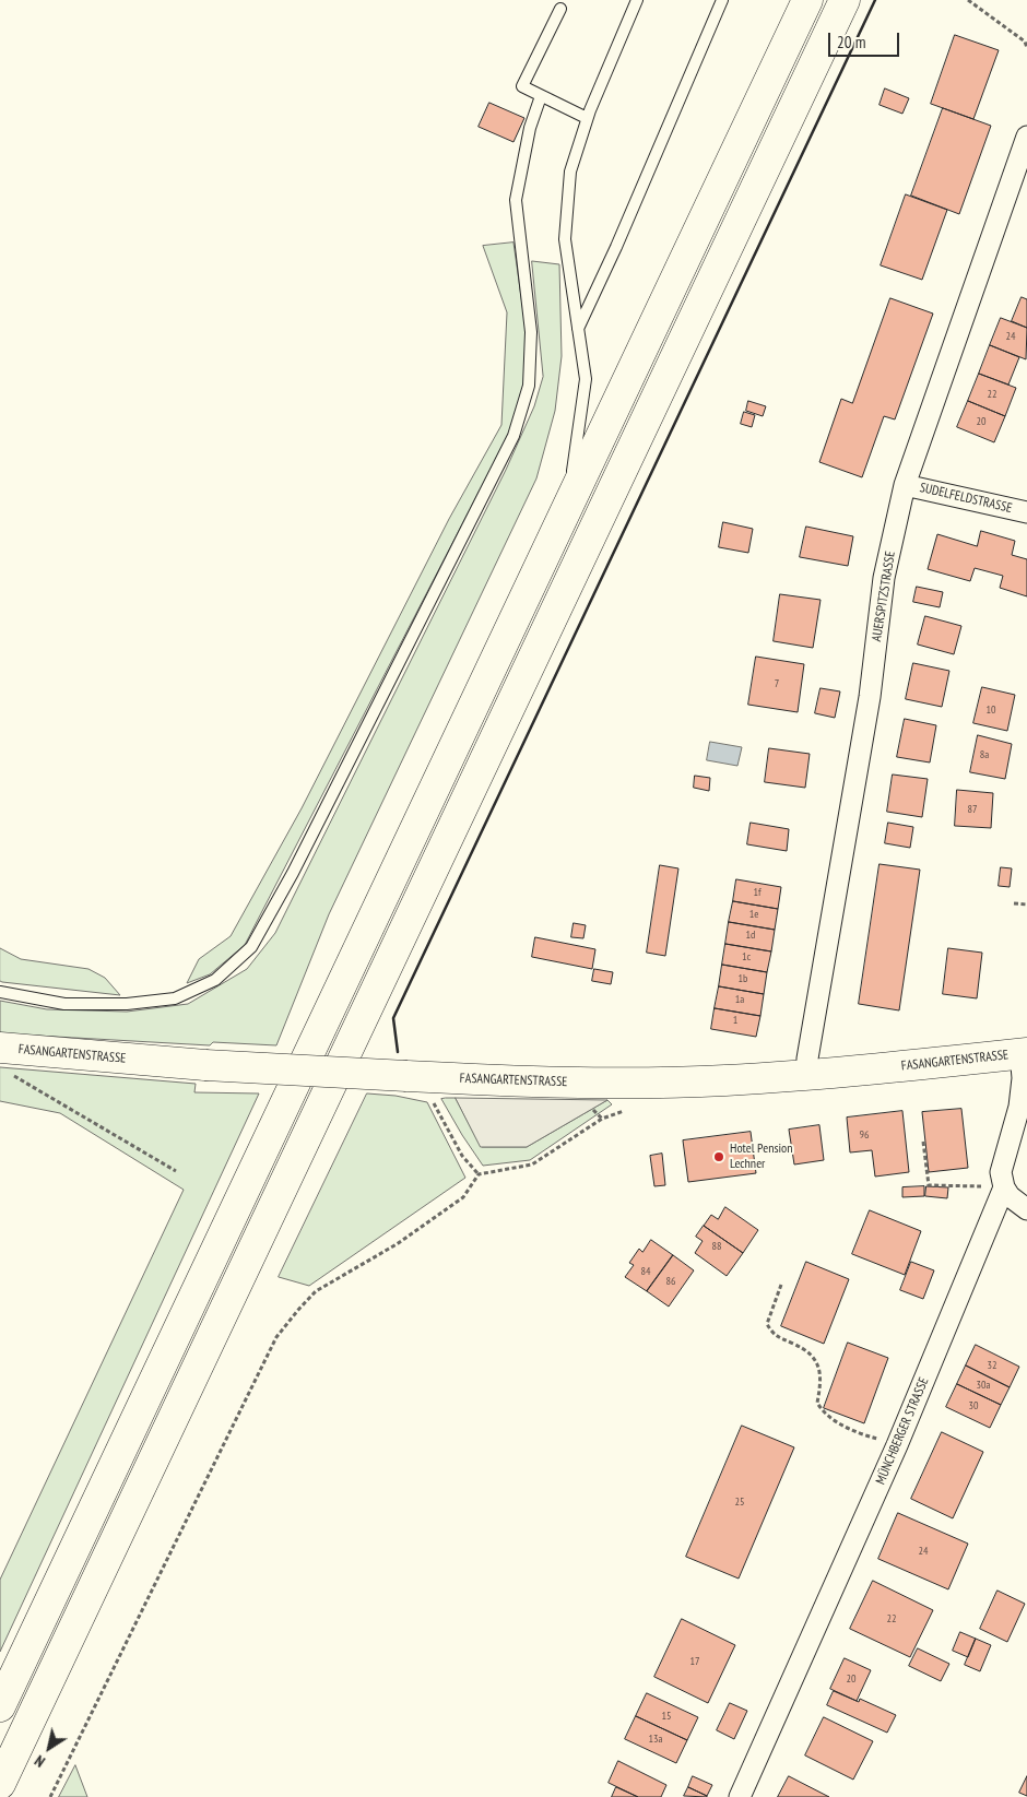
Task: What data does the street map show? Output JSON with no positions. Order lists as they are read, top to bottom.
{
  "streets": {
    "main road": ["FASANGARTENSTRASSE"],
    "street": ["SUDELFELDSTRASSE", "AUERSPITZSTRASSE", "MÜNCHBERGER STRASSE"]
  },
  "crossings": [
    ["SUDELFELDSTRASSE", "AUERSPITZSTRASSE"],
    ["AUERSPITZSTRASSE", "FASANGARTENSTRASSE"],
    ["FASANGARTENSTRASSE", "MÜNCHBERGER STRASSE"]
  ],
  "places": ["Hotel Pension Lechner"],
  "house_numbers": [
    "24",
    "22",
    "20",
    "7",
    "10",
    "8a",
    "87",
    "1f",
    "1e",
    "1d",
    "1c",
    "1b",
    "1a",
    "1",
    "96",
    "88",
    "84",
    "86",
    "32",
    "30a",
    "30",
    "25",
    "24",
    "22",
    "17",
    "20",
    "15",
    "13a"
  ],
  "scale_bar": "20 m",
  "north": "bottom left"
}
